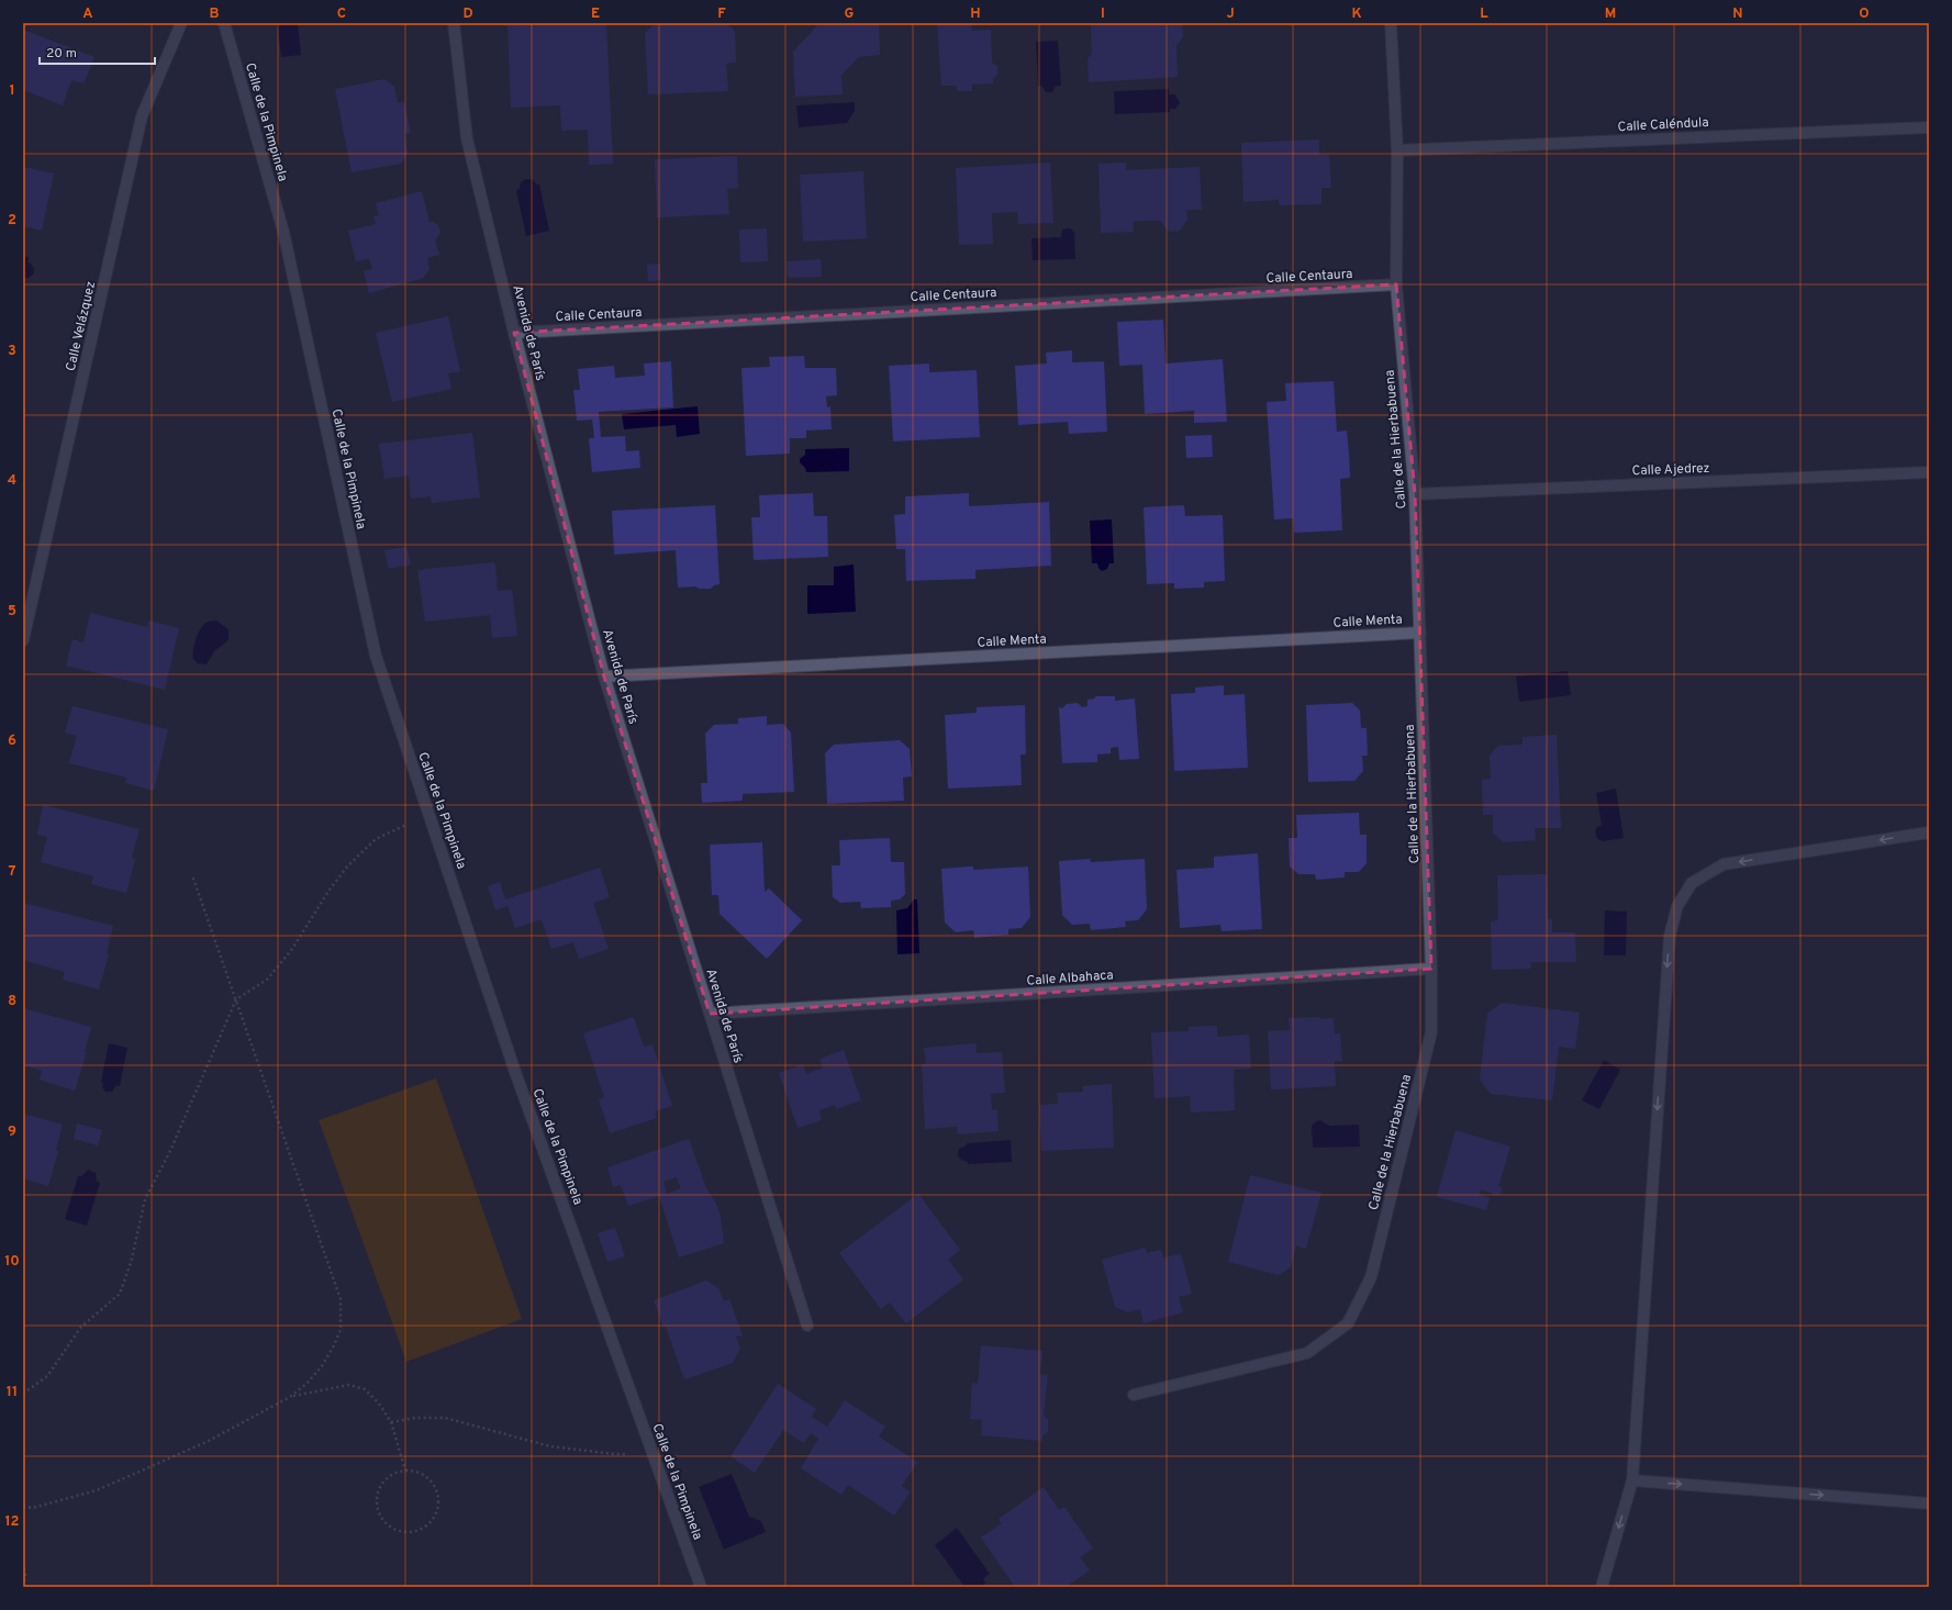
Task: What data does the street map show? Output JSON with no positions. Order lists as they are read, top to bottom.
{
  "streets": {
    "street": [
      "Calle de la Pimpinela",
      "Calle Caléndula",
      "Calle Centaura",
      "Calle Velázquez",
      "Avenida de París",
      "Calle de la Hierbabuena",
      "Calle Ajedrez",
      "Calle Menta",
      "Calle Albahaca"
    ]
  },
  "crossings": [
    ["Calle Caléndula", "Calle de la Hierbabuena"],
    ["Calle Centaura", "Avenida de París"],
    ["Calle Centaura", "Calle de la Hierbabuena"],
    ["Avenida de París", "Calle Menta"],
    ["Avenida de París", "Calle Albahaca"],
    ["Calle de la Hierbabuena", "Calle Ajedrez"],
    ["Calle de la Hierbabuena", "Calle Menta"],
    ["Calle de la Hierbabuena", "Calle Albahaca"]
  ],
  "scale_bar": "20 m",
  "grid": {
    "columns": [
      "A",
      "B",
      "C",
      "D",
      "E",
      "F",
      "G",
      "H",
      "I",
      "J",
      "K",
      "L",
      "M",
      "N",
      "O"
    ],
    "rows": [
      "1",
      "2",
      "3",
      "4",
      "5",
      "6",
      "7",
      "8",
      "9",
      "10",
      "11",
      "12"
    ]
  }
}
